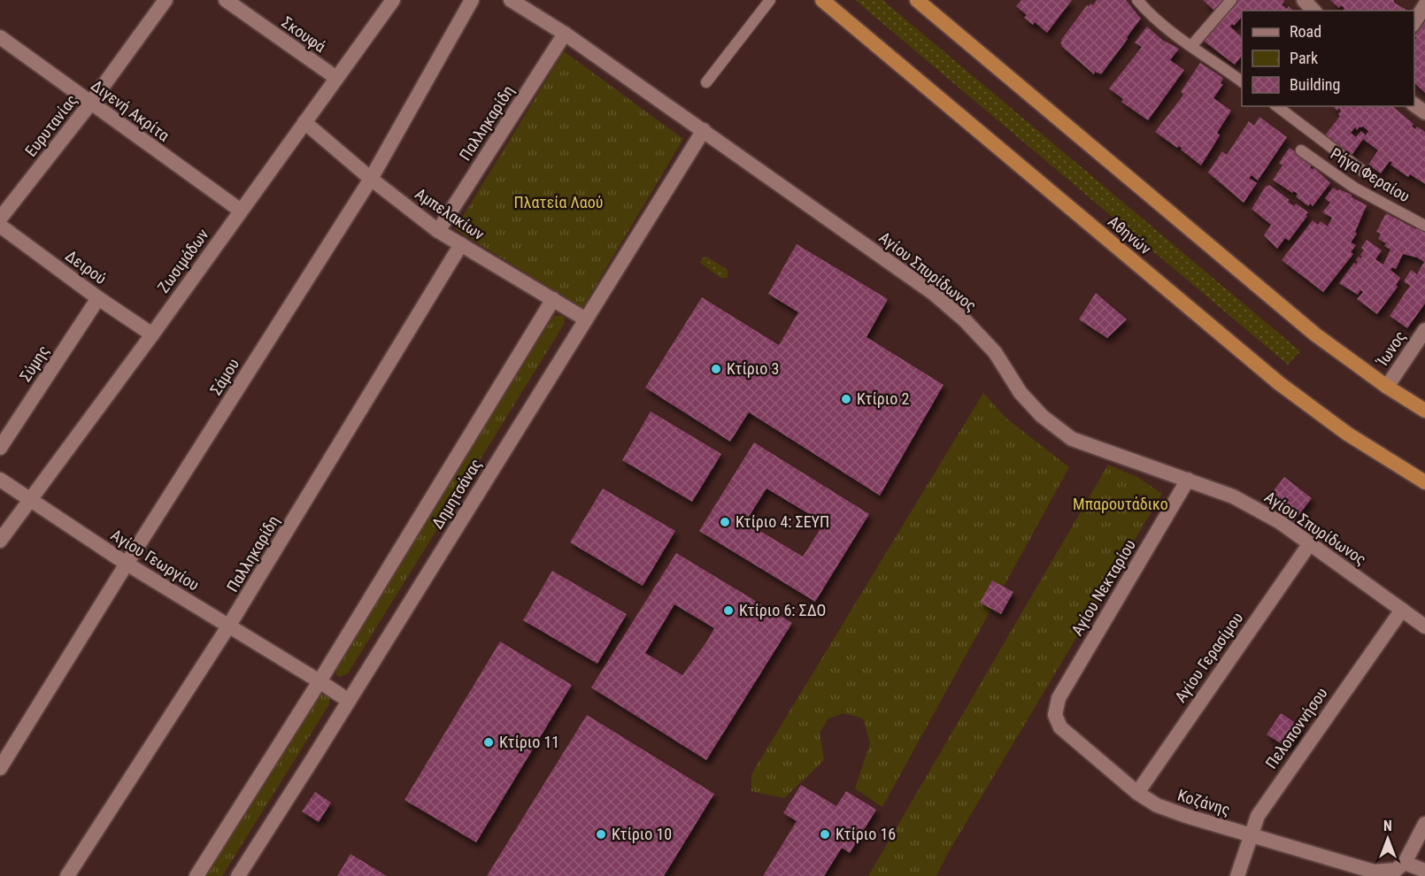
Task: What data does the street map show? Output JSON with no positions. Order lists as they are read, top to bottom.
{
  "streets": {
    "highway": ["Αθηνών"],
    "street": [
      "Σκουφά",
      "Διγενή Ακρίτα",
      "Παλληκαρίδη",
      "Ευρυτανίας",
      "Αμπελακίων",
      "Ζωσιμάδων",
      "Δειρού",
      "Αγίου Σπυρίδωνος",
      "Ίωνος",
      "Σύμης",
      "Σάμου",
      "Δημητσάνας",
      "Αγίου Γεωργίου",
      "Αγίου Νεκταρίου",
      "Αγίου Γερασίμου",
      "Πελοποννήσου",
      "Κοζάνης"
    ],
    "lane": ["Ρήγα Φεραίου"]
  },
  "crossings": [
    ["Σκουφά", "Ζωσιμάδων"],
    ["Διγενή Ακρίτα", "Ευρυτανίας"],
    ["Διγενή Ακρίτα", "Ζωσιμάδων"],
    ["Παλληκαρίδη", "Αμπελακίων"],
    ["Παλληκαρίδη", "Αγίου Σπυρίδωνος"],
    ["Παλληκαρίδη", "Αγίου Γεωργίου"],
    ["Αμπελακίων", "Ζωσιμάδων"],
    ["Αμπελακίων", "Σάμου"],
    ["Αμπελακίων", "Δημητσάνας"],
    ["Ζωσιμάδων", "Δειρού"],
    ["Ζωσιμάδων", "Αγίου Γεωργίου"],
    ["Δειρού", "Σύμης"],
    ["Αγίου Σπυρίδωνος", "Δημητσάνας"],
    ["Αγίου Σπυρίδωνος", "Αγίου Νεκταρίου"],
    ["Αγίου Σπυρίδωνος", "Αγίου Γερασίμου"],
    ["Αγίου Σπυρίδωνος", "Πελοποννήσου"],
    ["Σάμου", "Αγίου Γεωργίου"],
    ["Δημητσάνας", "Αγίου Γεωργίου"],
    ["Αγίου Νεκταρίου", "Κοζάνης"],
    ["Αγίου Γερασίμου", "Κοζάνης"],
    ["Πελοποννήσου", "Κοζάνης"]
  ],
  "parks": ["Πλατεία Λαού", "Μπαρουτάδικο"],
  "places": [
    "Κτίριο 3",
    "Κτίριο 2",
    "Κτίριο 4: ΣΕΥΠ",
    "Κτίριο 6: ΣΔΟ",
    "Κτίριο 11",
    "Κτίριο 10",
    "Κτίριο 16"
  ],
  "legend": ["Road", "Park", "Building"],
  "north": "top"
}
